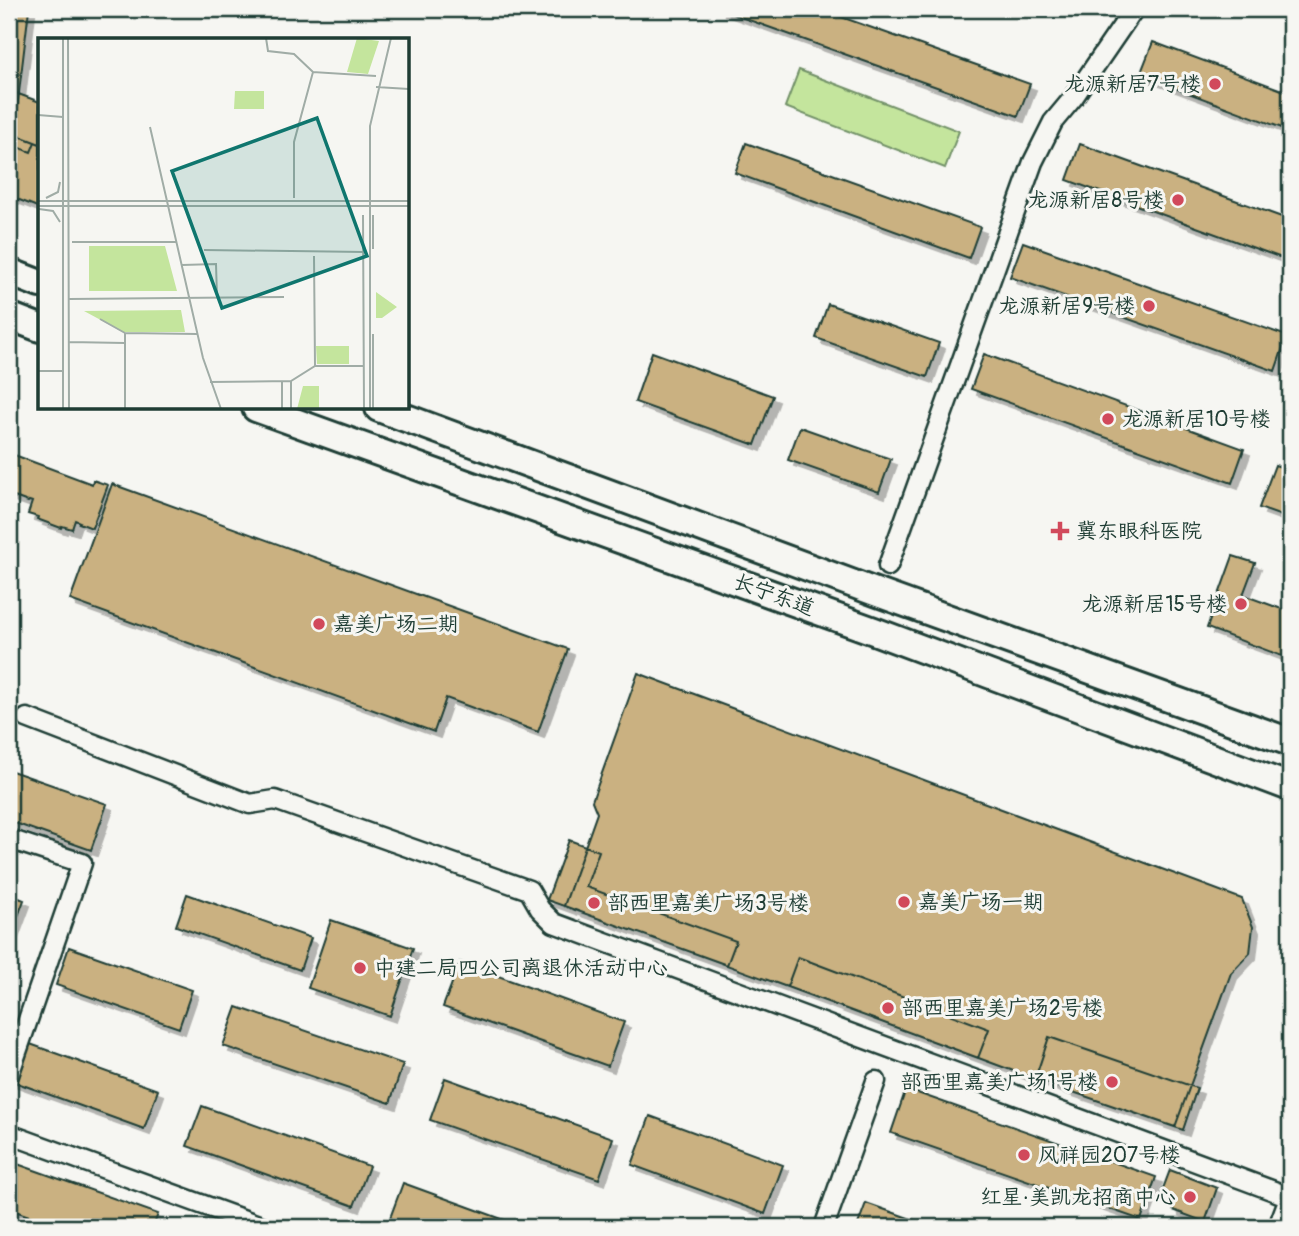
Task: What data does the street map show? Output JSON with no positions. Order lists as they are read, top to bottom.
{
  "streets": {
    "main road": ["长宁东道"]
  },
  "places": {
    "other": [
      "龙源新居7号楼",
      "龙源新居8号楼",
      "龙源新居9号楼",
      "龙源新居10号楼",
      "龙源新居15号楼",
      "嘉美广场二期",
      "嘉美广场一期",
      "部西里嘉美广场3号楼",
      "中建二局四公司离退休活动中心",
      "部西里嘉美广场2号楼",
      "部西里嘉美广场1号楼",
      "风祥园207号楼",
      "红星·美凯龙招商中心"
    ],
    "health": ["冀东眼科医院"]
  }
}
